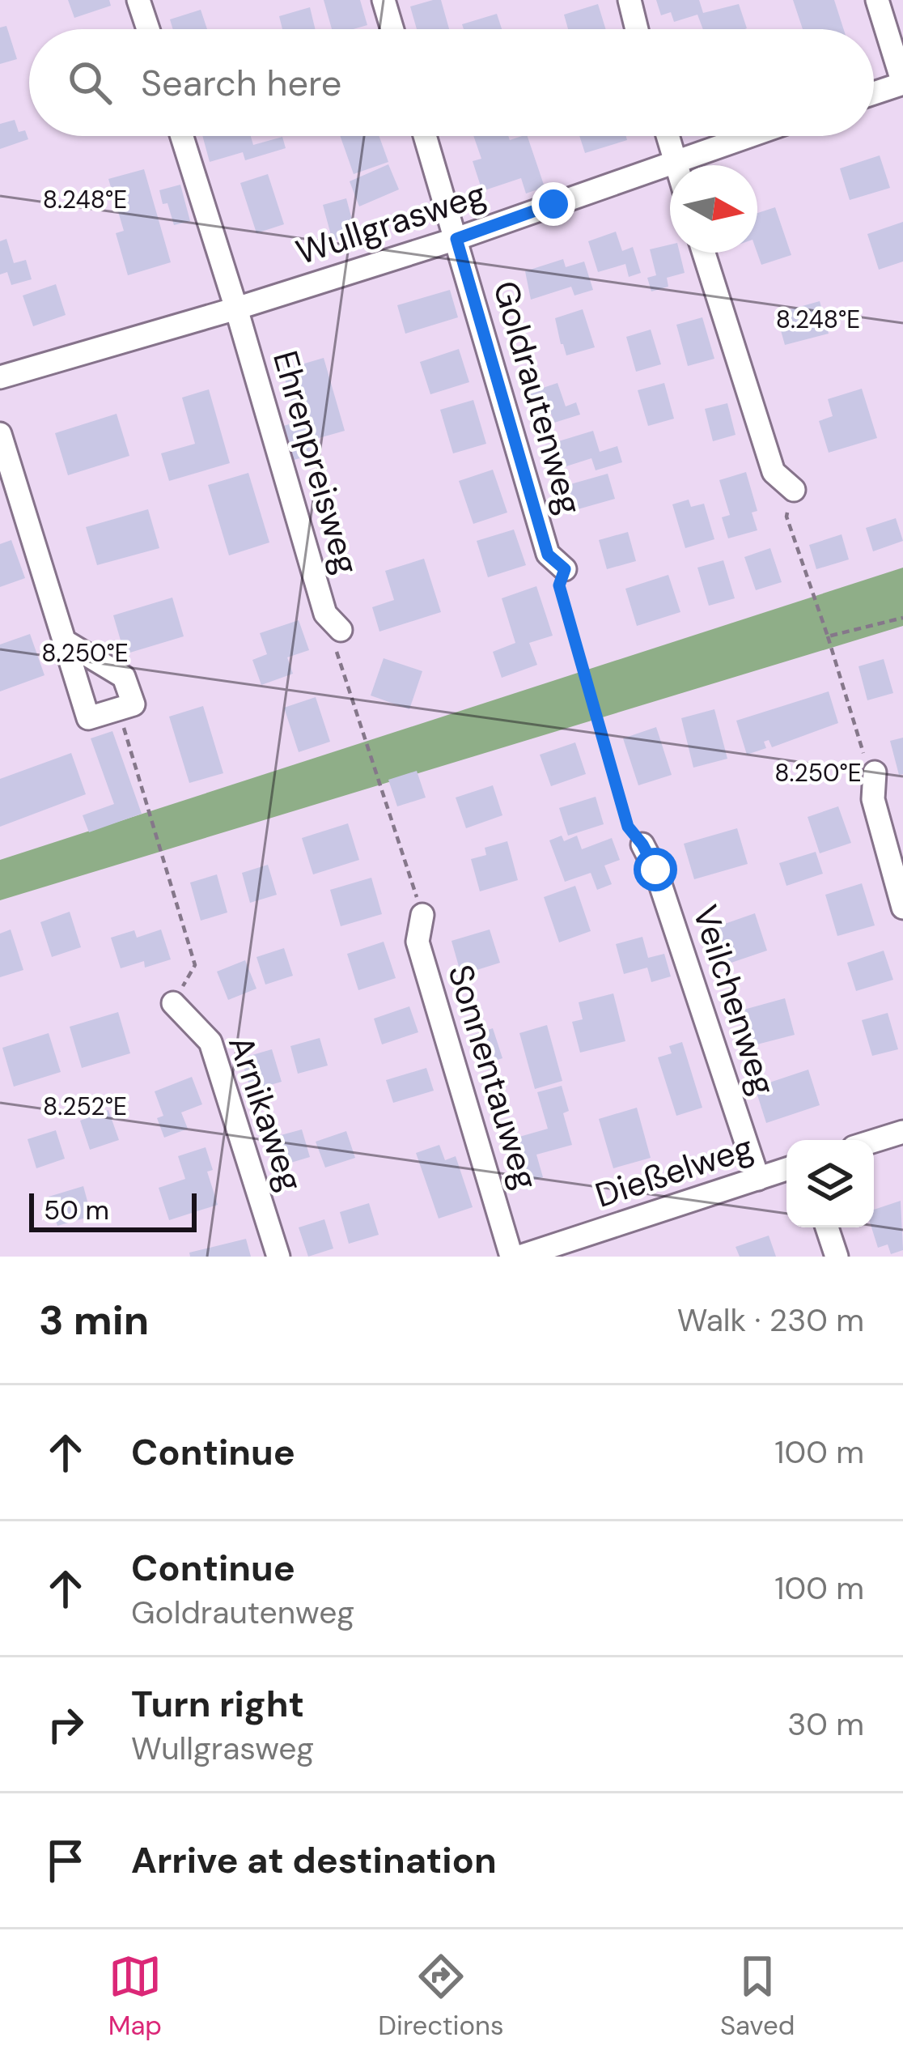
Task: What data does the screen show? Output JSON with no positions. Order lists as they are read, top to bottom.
{
  "streets": {
    "street": [
      "Wullgrasweg",
      "Goldrautenweg",
      "Ehrenpreisweg",
      "Veilchenweg",
      "Sonnentauweg",
      "Arnikaweg",
      "Dießelweg"
    ]
  },
  "crossings": [
    ["Wullgrasweg", "Goldrautenweg"],
    ["Wullgrasweg", "Ehrenpreisweg"],
    ["Veilchenweg", "Dießelweg"],
    ["Sonnentauweg", "Dießelweg"]
  ],
  "scale_bar": "50 m",
  "north": "right",
  "page": {
    "search": "Search here",
    "scale": "50 m",
    "heading": ["3 min", "Walk · 230 m"],
    "list": [
      ["Continue", "100 m"],
      ["Continue", "Goldrautenweg", "100 m"],
      ["Turn right", "Wullgrasweg", "30 m"],
      "Arrive at destination"
    ],
    "nav": ["Map", "Directions", "Saved"]
  },
  "coordinates": ["8.248°E", "8.250°E", "8.252°E"]
}
